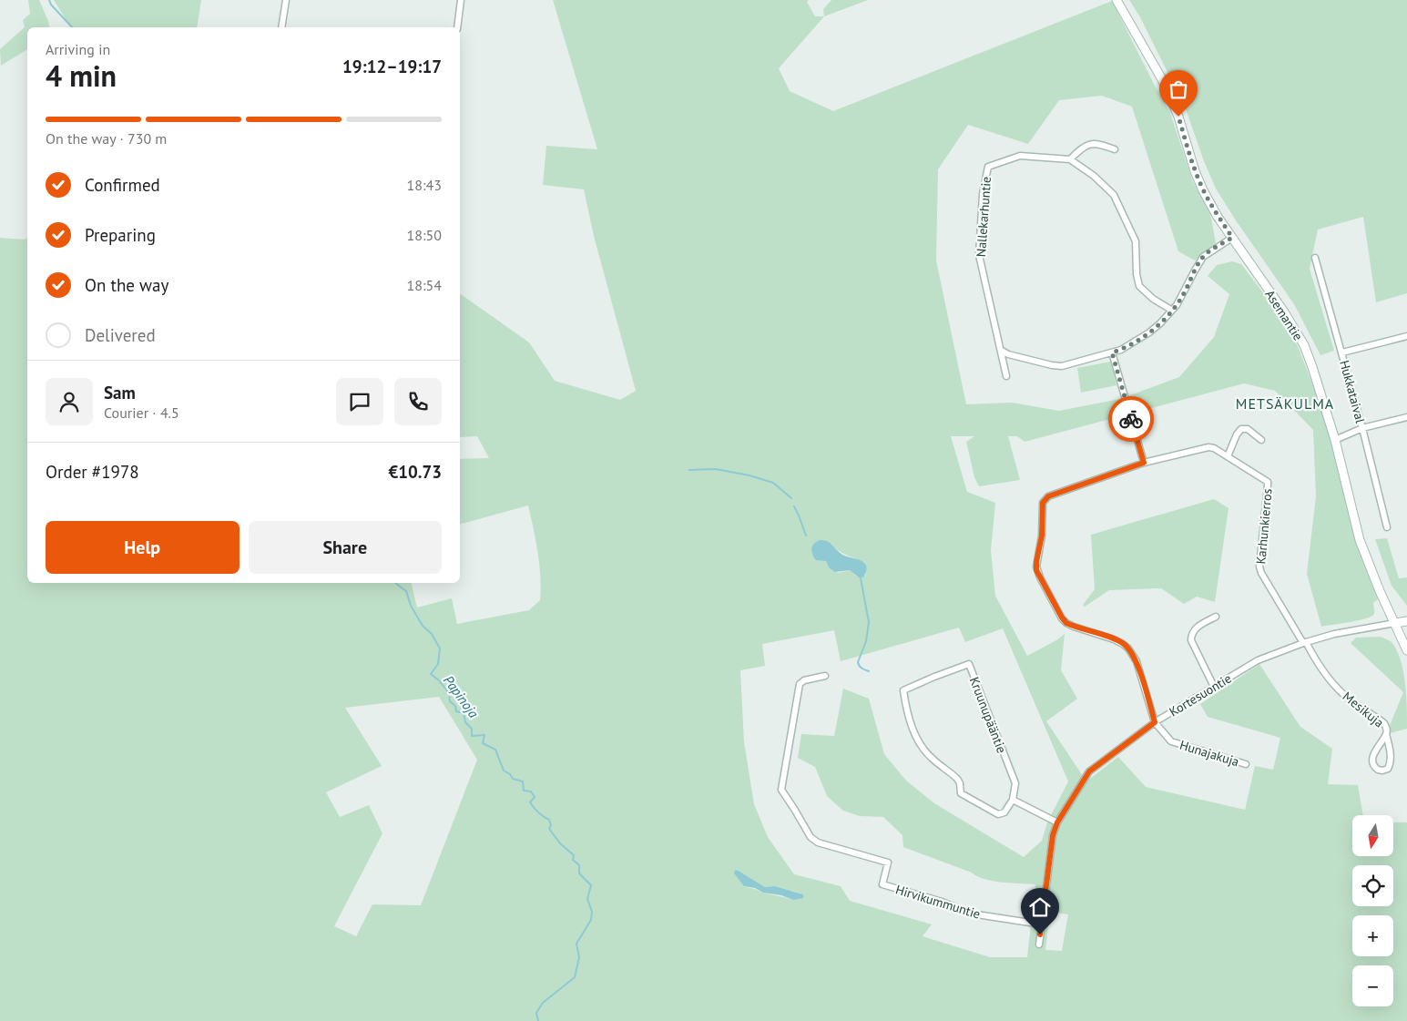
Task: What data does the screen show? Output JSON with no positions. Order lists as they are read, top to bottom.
{
  "streets": {
    "main road": ["Asemantie"],
    "street": [
      "Nallekarhuntie",
      "Hukkataival",
      "Karhunkierros",
      "Kortesuontie",
      "Mesikuja",
      "Kruunupääntie",
      "Hunajakuja",
      "Hirvikummuntie"
    ]
  },
  "crossings": [
    ["Asemantie", "Kortesuontie"],
    ["Karhunkierros", "Kortesuontie"],
    ["Karhunkierros", "Mesikuja"],
    ["Karhunkierros", "Hunajakuja"],
    ["Kortesuontie", "Mesikuja"],
    ["Kortesuontie", "Hunajakuja"],
    ["Kortesuontie", "Hirvikummuntie"]
  ],
  "districts": ["METSÄKULMA"],
  "water": ["Papinoja"],
  "north": "bottom",
  "page": {
    "heading": ["4 min", "Arriving in", "19:12–19:17"],
    "panel": [
      "Sam",
      "Courier · 4.5",
      "Order #1978",
      "€10.73"
    ],
    "bar": "On the way · 730 m",
    "list": [
      ["Confirmed", "18:43"],
      ["Preparing", "18:50"],
      ["On the way", "18:54"],
      "Delivered"
    ],
    "buttons": ["Help", "Share"],
    "map_buttons": ["+", "−"]
  }
}
